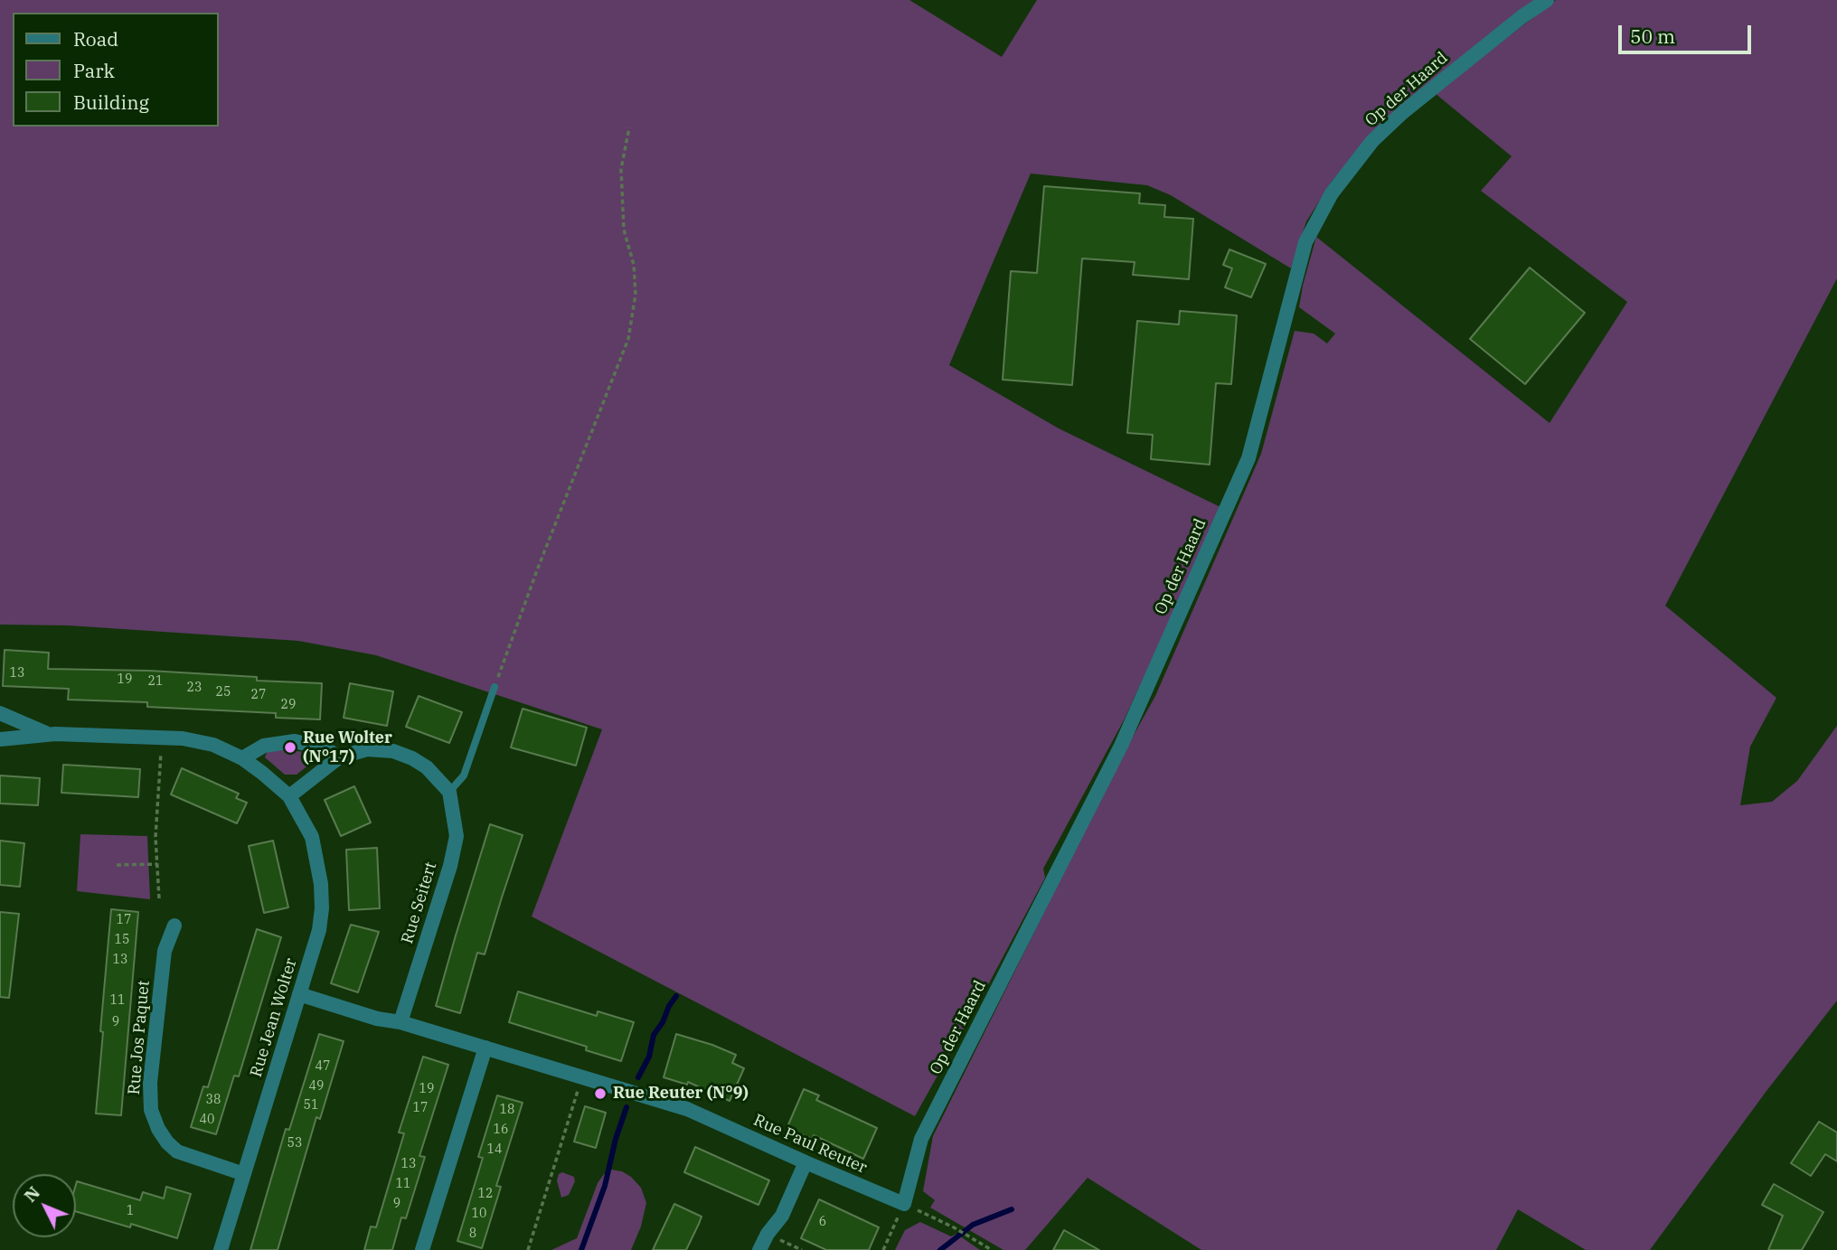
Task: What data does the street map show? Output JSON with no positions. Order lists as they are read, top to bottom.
{
  "streets": {
    "street": [
      "Op der Haard",
      "Rue Seitert",
      "Rue Jean Wolter",
      "Rue Jos Paquet",
      "Rue Paul Reuter"
    ]
  },
  "crossings": [
    ["Op der Haard", "Rue Paul Reuter"],
    ["Rue Seitert", "Rue Paul Reuter"],
    ["Rue Jean Wolter", "Rue Jos Paquet"],
    ["Rue Jean Wolter", "Rue Paul Reuter"]
  ],
  "places": ["Rue Wolter (N°17)", "Rue Reuter (N°9)"],
  "house_numbers": [
    "13",
    "19",
    "21",
    "23",
    "25",
    "27",
    "29",
    "17",
    "15",
    "13",
    "11",
    "9",
    "47",
    "49",
    "19",
    "38",
    "51",
    "17",
    "18",
    "40",
    "16",
    "53",
    "14",
    "13",
    "11",
    "12",
    "9",
    "1",
    "10",
    "6",
    "8"
  ],
  "legend": ["Road", "Park", "Building"],
  "scale_bar": "50 m",
  "north": "top left"
}
